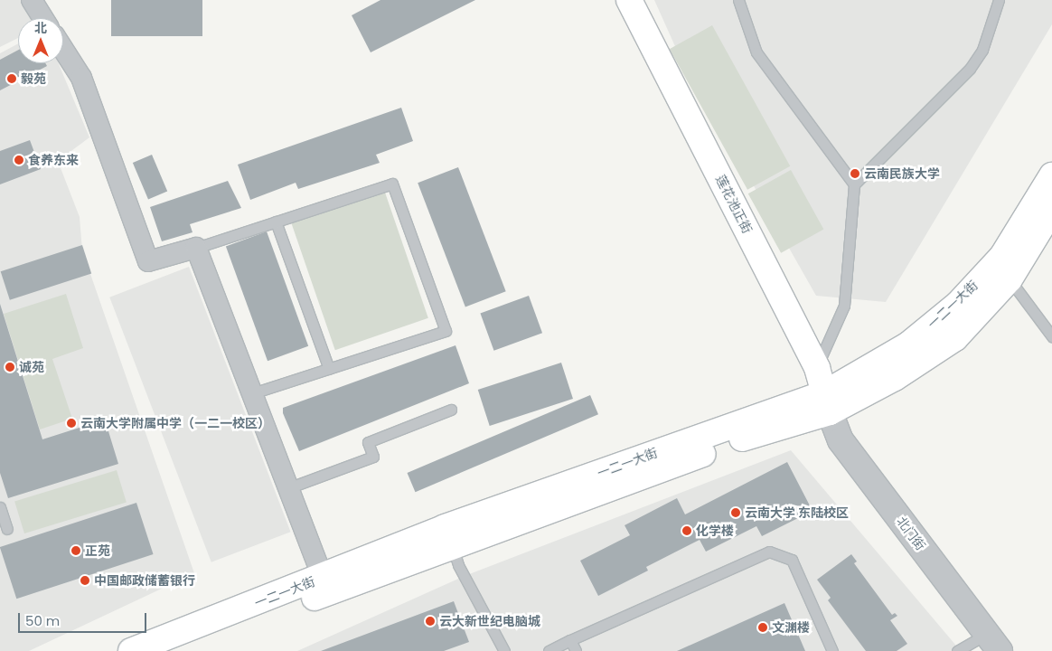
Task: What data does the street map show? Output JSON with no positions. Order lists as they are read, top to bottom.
{
  "streets": {
    "main road": ["莲花池正街", "一二一大街"],
    "street": ["北门街"]
  },
  "crossings": [
    ["莲花池正街", "一二一大街"],
    ["莲花池正街", "北门街"],
    ["一二一大街", "北门街"]
  ],
  "places": [
    "毅苑",
    "食养东来",
    "云南民族大学",
    "诚苑",
    "云南大学附属中学（一二一校区）",
    "云南大学 东陆校区",
    "化学楼",
    "正苑",
    "中国邮政储蓄银行",
    "云大新世纪电脑城",
    "文渊楼"
  ],
  "scale_bar": "50 m",
  "north": "top"
}
